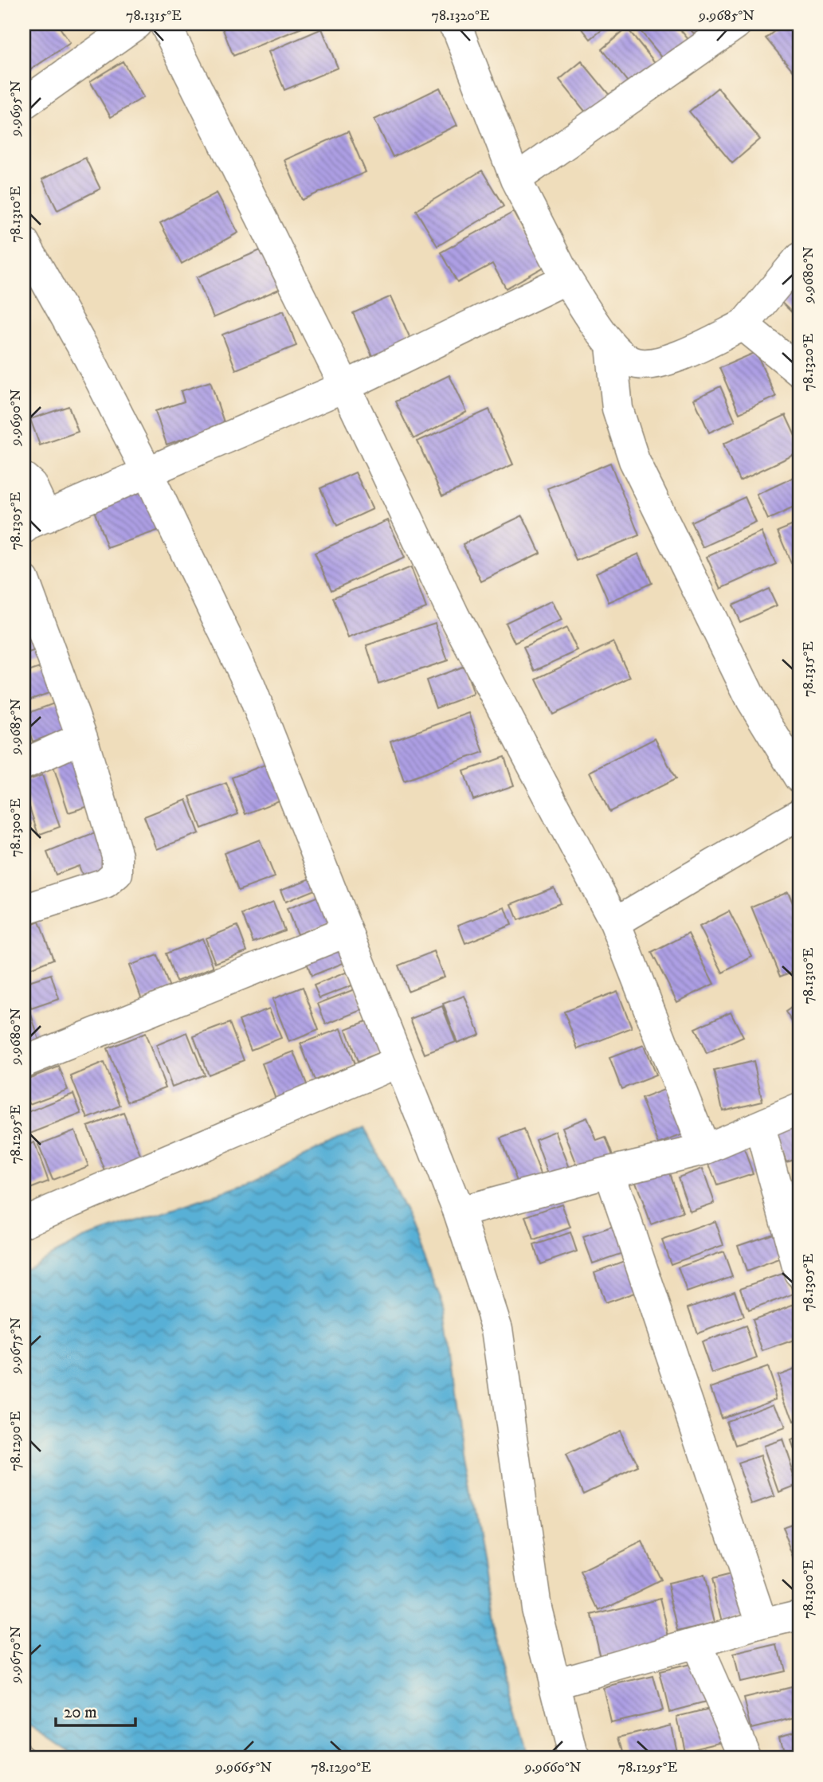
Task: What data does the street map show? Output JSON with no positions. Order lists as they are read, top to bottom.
{
  "scale_bar": "20 m",
  "coordinates": [
    "78.1315°E",
    "78.1320°E",
    "9.9685°N",
    "9.9695°N",
    "78.1310°E",
    "9.9680°N",
    "9.9690°N",
    "78.1305°E",
    "78.1300°E",
    "78.1295°E",
    "9.9675°N",
    "78.1290°E",
    "9.9670°N",
    "9.9665°N",
    "9.9660°N"
  ]
}
